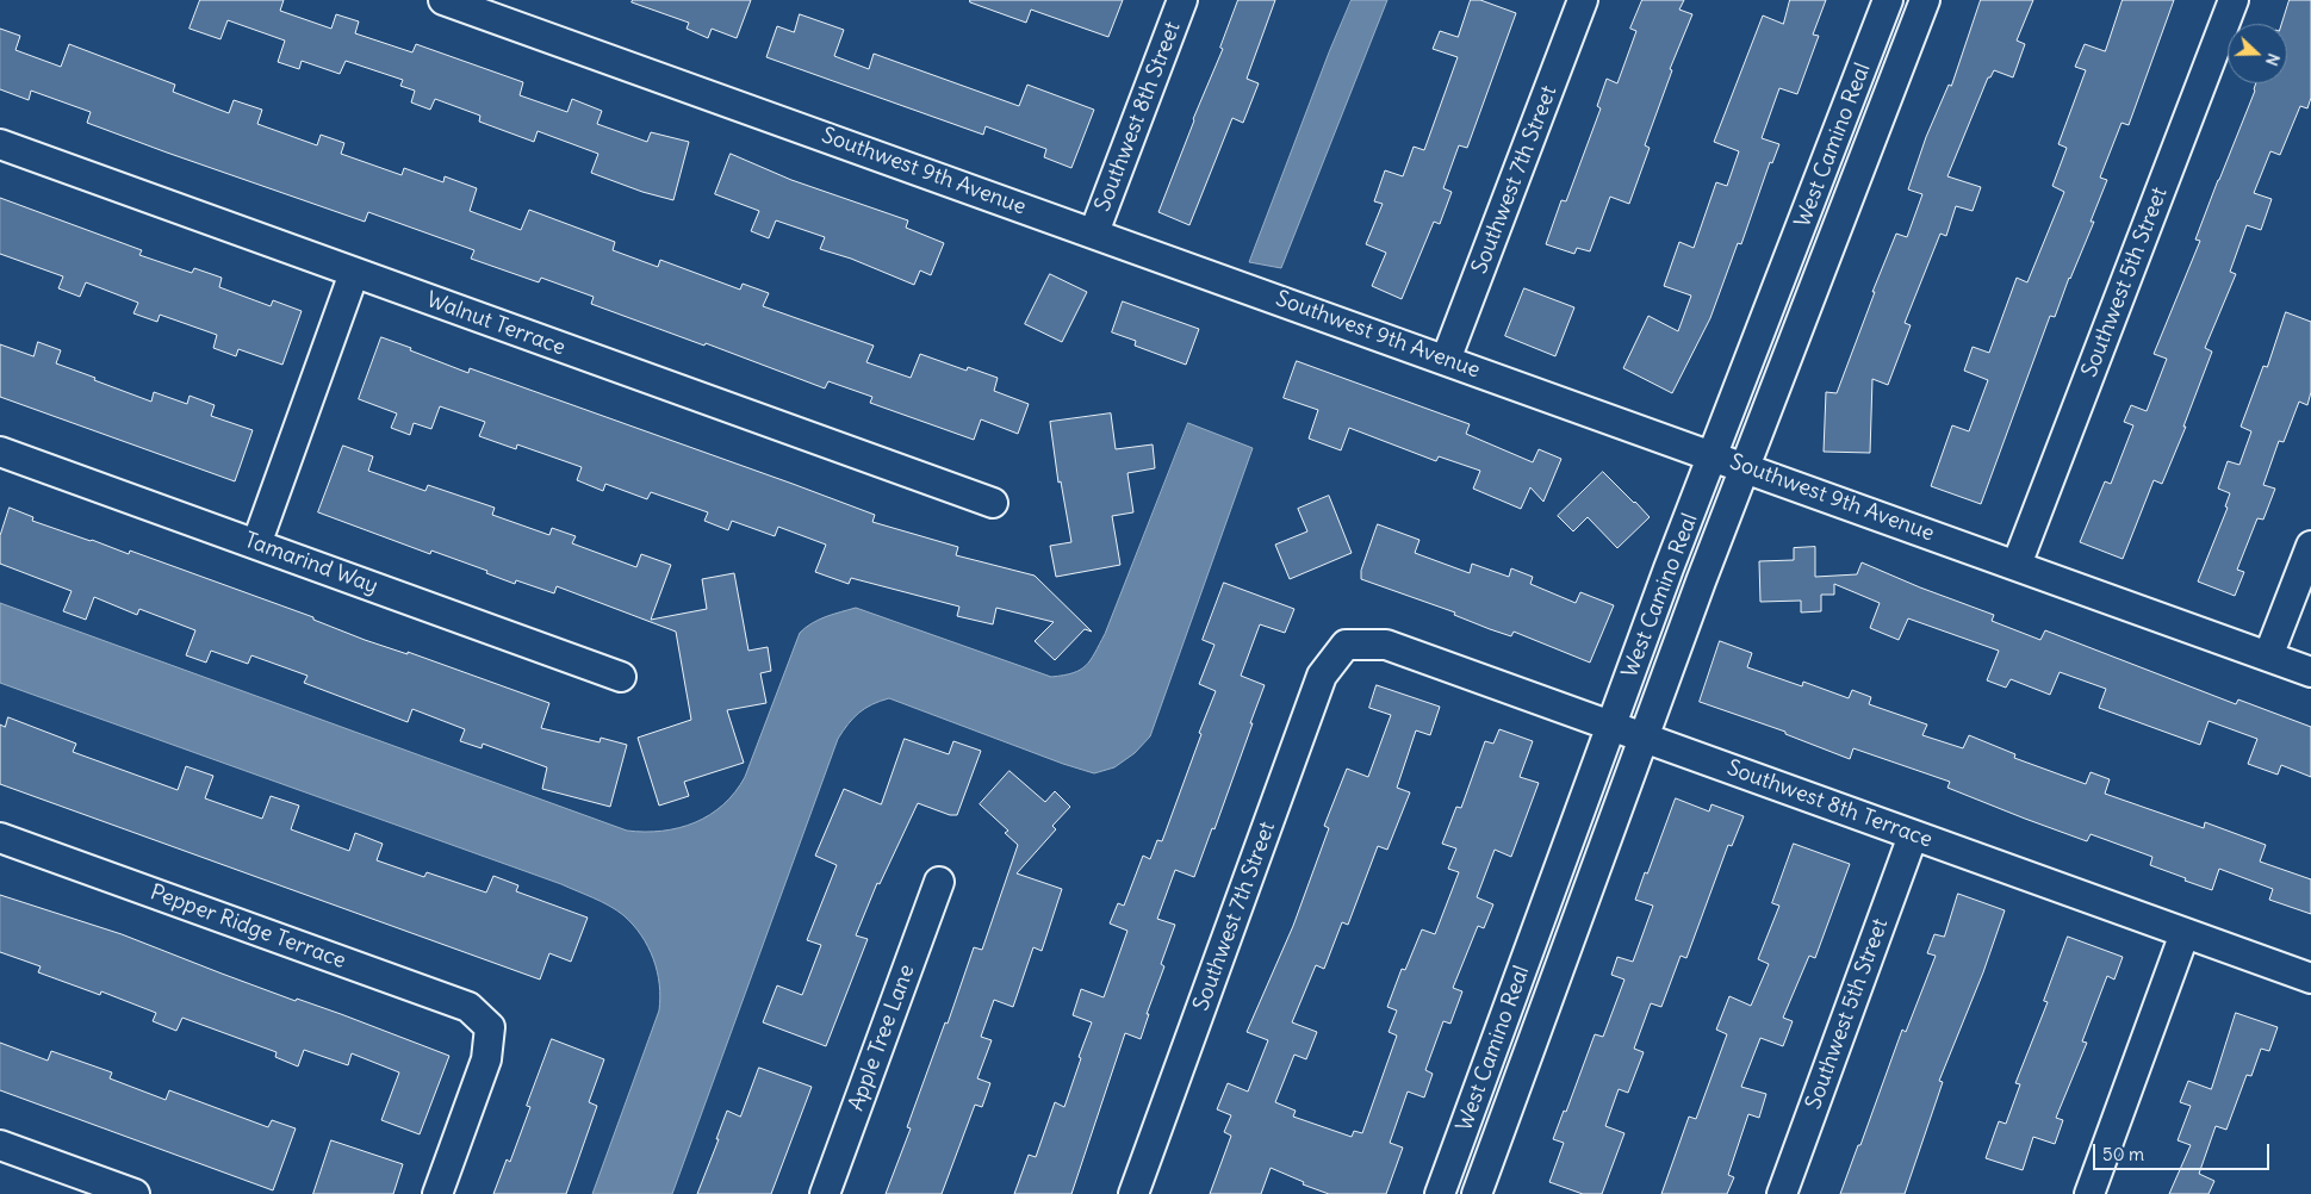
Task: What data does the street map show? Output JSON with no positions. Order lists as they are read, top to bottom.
{
  "streets": {
    "street": [
      "Southwest 8th Street",
      "West Camino Real",
      "Southwest 9th Avenue",
      "Southwest 7th Street",
      "Southwest 5th Street",
      "Walnut Terrace",
      "Tamarind Way",
      "Southwest 8th Terrace",
      "Pepper Ridge Terrace",
      "Apple Tree Lane"
    ]
  },
  "crossings": [
    ["Southwest 8th Street", "Southwest 9th Avenue"],
    ["West Camino Real", "Southwest 9th Avenue"],
    ["West Camino Real", "Southwest 8th Terrace"],
    ["Southwest 9th Avenue", "Southwest 7th Street"],
    ["Southwest 9th Avenue", "Southwest 5th Street"],
    ["Southwest 7th Street", "Southwest 8th Terrace"],
    ["Southwest 5th Street", "Southwest 8th Terrace"]
  ],
  "scale_bar": "50 m",
  "north": "right"
}
